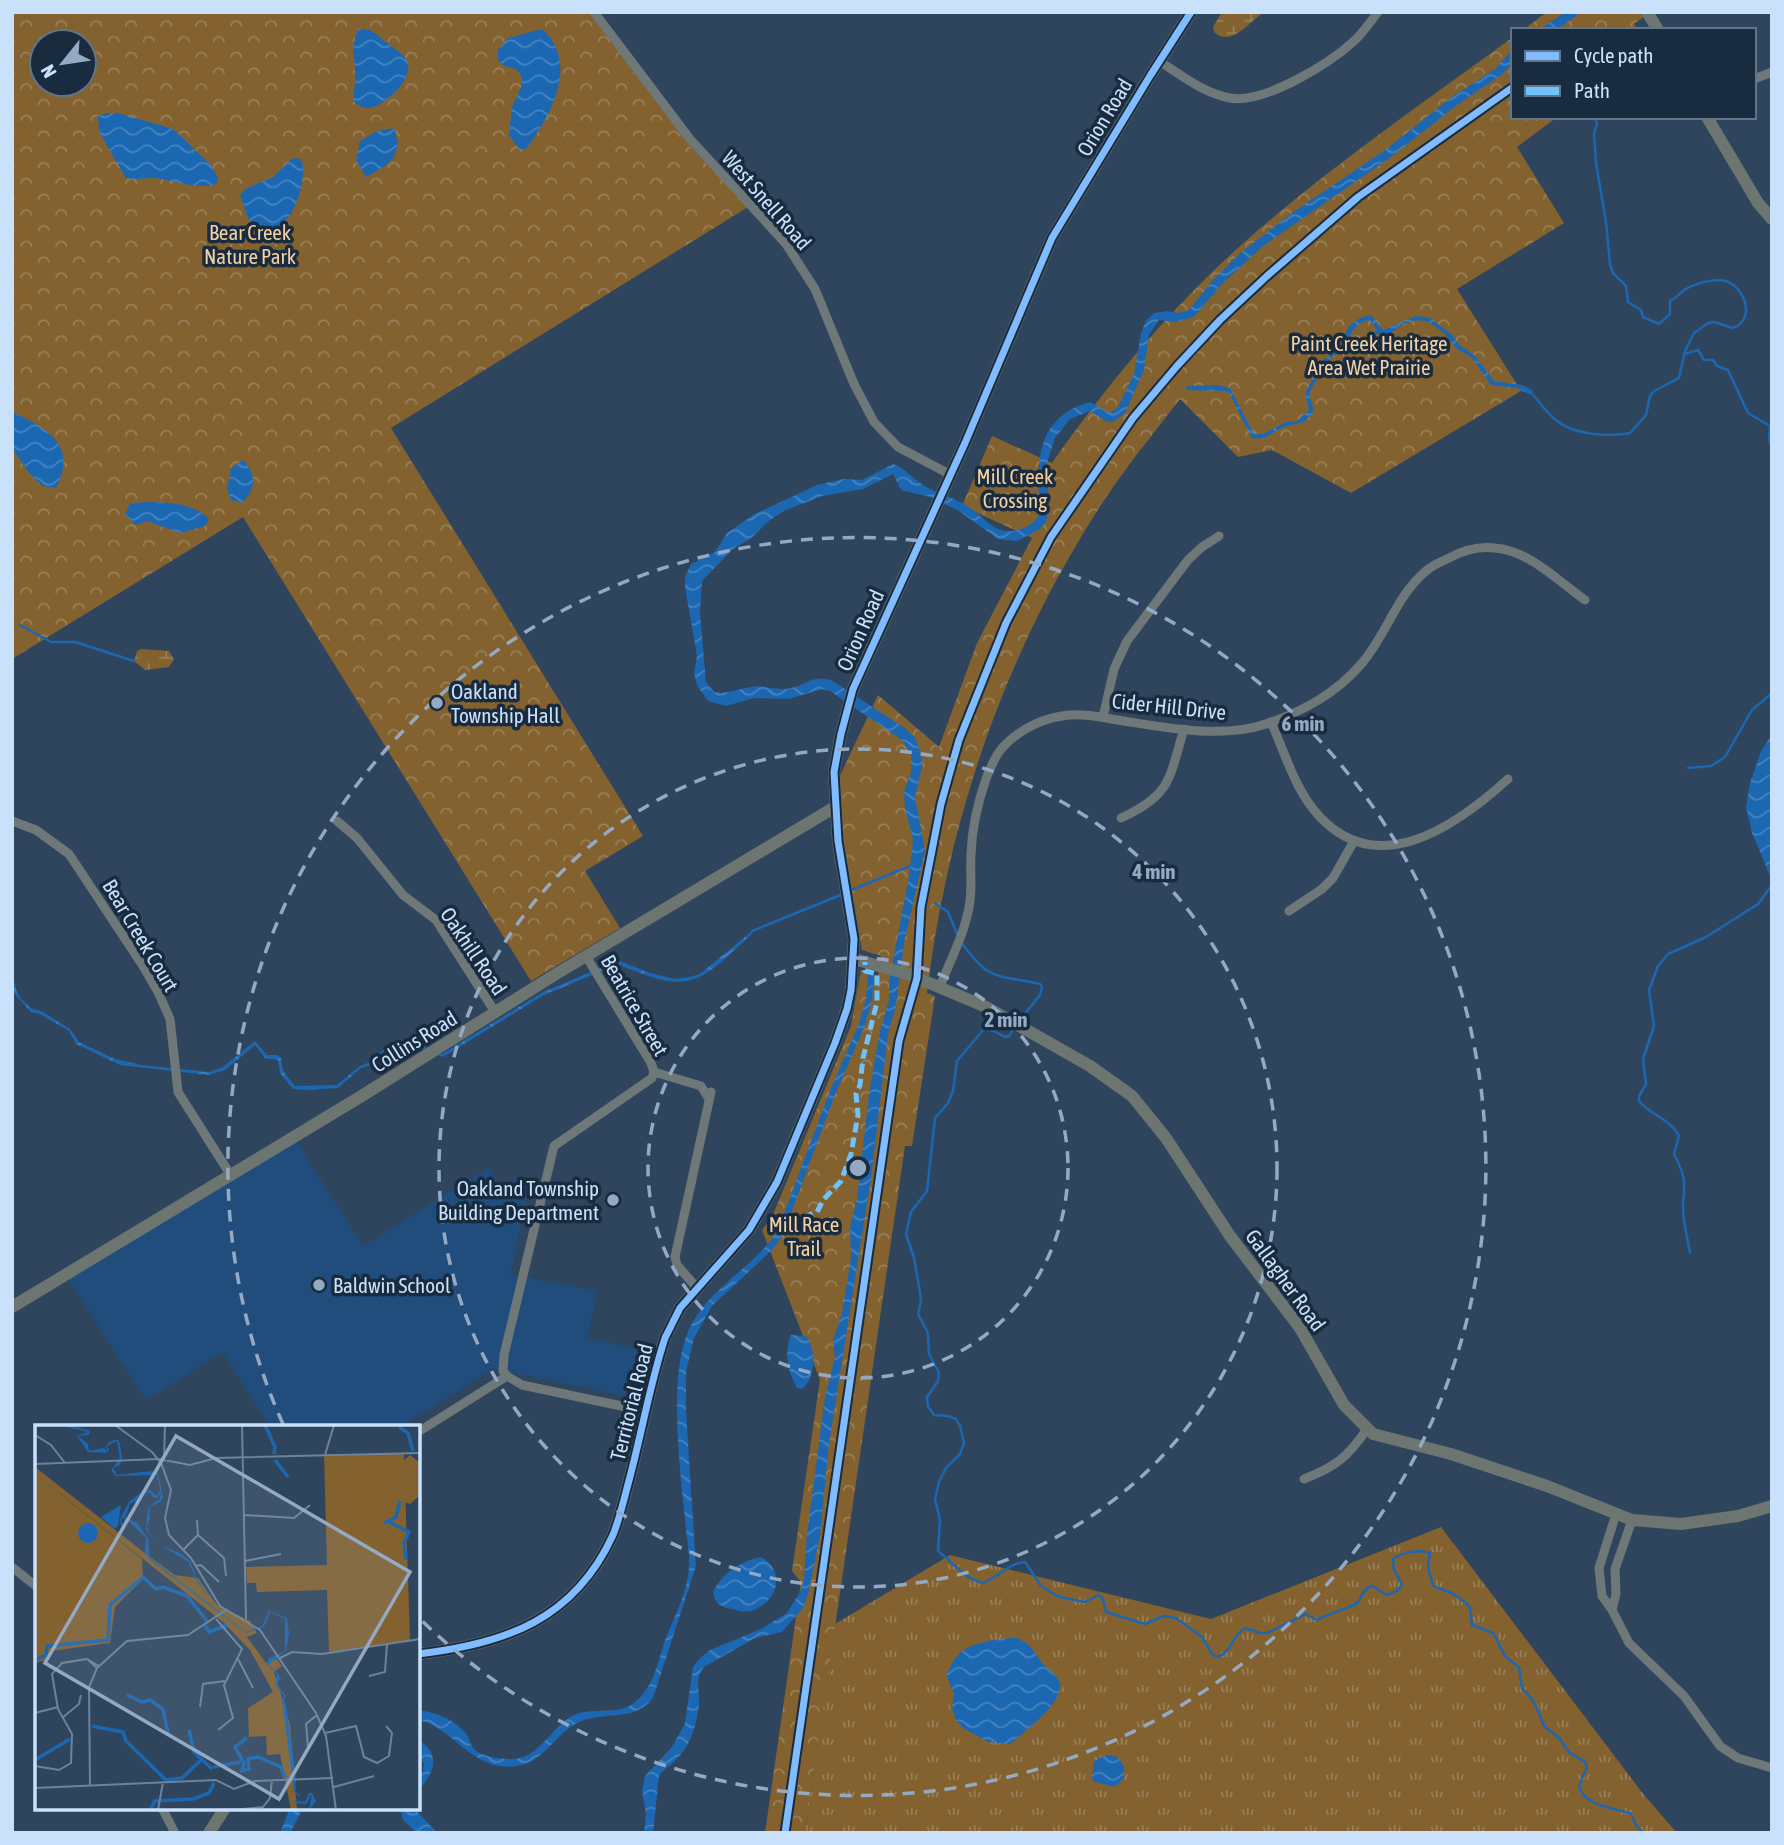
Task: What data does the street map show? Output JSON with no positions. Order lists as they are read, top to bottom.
{
  "streets": {
    "street": [
      "Orion Road",
      "West Snell Road",
      "Cider Hill Drive",
      "Bear Creek Court",
      "Oakhill Road",
      "Beatrice Street",
      "Collins Road",
      "Gallagher Road",
      "Territorial Road"
    ]
  },
  "crossings": [
    ["Orion Road", "West Snell Road"],
    ["Orion Road", "Collins Road"],
    ["Orion Road", "Gallagher Road"],
    ["Orion Road", "Territorial Road"],
    ["Cider Hill Drive", "Gallagher Road"],
    ["Bear Creek Court", "Collins Road"],
    ["Oakhill Road", "Collins Road"],
    ["Beatrice Street", "Collins Road"]
  ],
  "parks": [
    "Bear Creek Nature Park",
    "Paint Creek Heritage Area Wet Prairie",
    "Mill Creek Crossing",
    "Mill Race Trail"
  ],
  "places": ["Oakland Township Hall", "Oakland Township Building Department", "Baldwin School"],
  "legend": ["Cycle path", "Path"],
  "north": "bottom left",
  "rings": ["6 min", "4 min", "2 min"]
}
